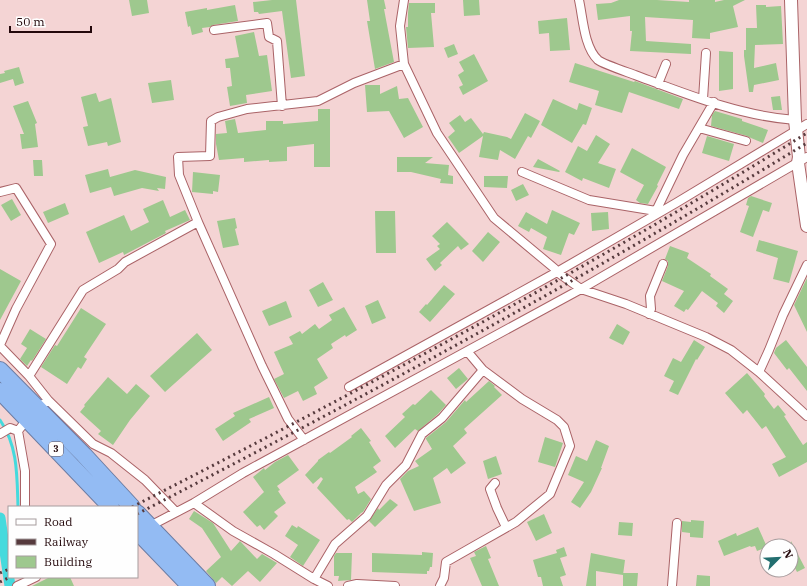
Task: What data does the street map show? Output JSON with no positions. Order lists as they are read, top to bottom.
{
  "streets": {
    "highway": ["3"]
  },
  "legend": ["Road", "Railway", "Building"],
  "scale_bar": "50 m",
  "north": "top right"
}
